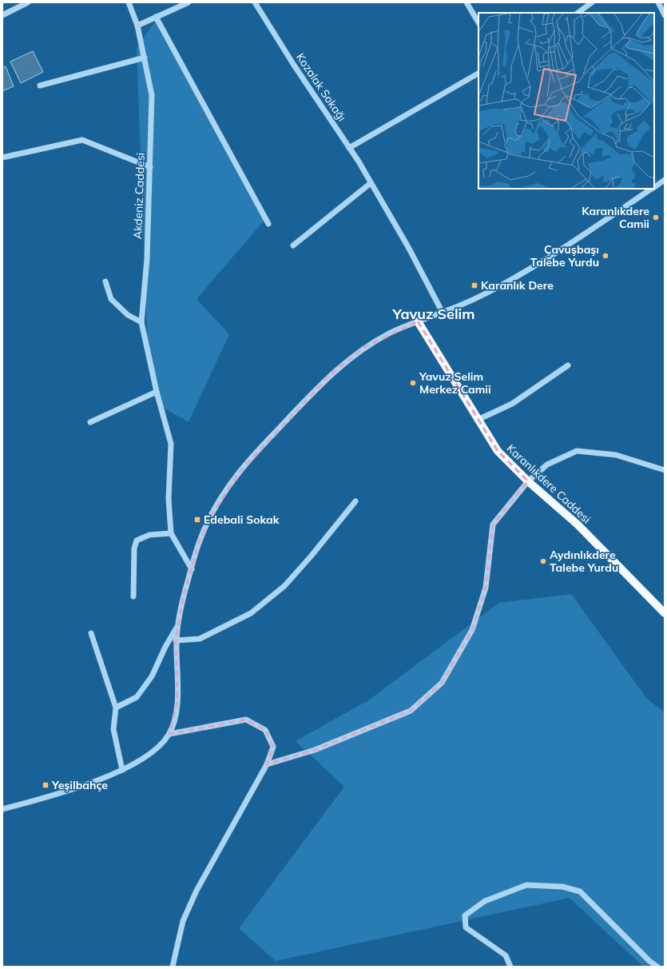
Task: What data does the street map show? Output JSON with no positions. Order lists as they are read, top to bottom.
{
  "streets": {
    "main road": ["Karanlıkdere Caddesi"],
    "street": ["Kozalak Sokağı", "Akdeniz Caddesi"]
  },
  "districts": ["Yavuz Selim"],
  "places": {
    "other": [
      "Karanlıkdere Camii",
      "Çavuşbaşı Talebe Yurdu",
      "Yavuz Selim Merkez Camii",
      "Aydınlıkdere Talebe Yurdu"
    ],
    "transit": ["Karanlık Dere", "Edebali Sokak", "Yeşilbahçe"]
  }
}
